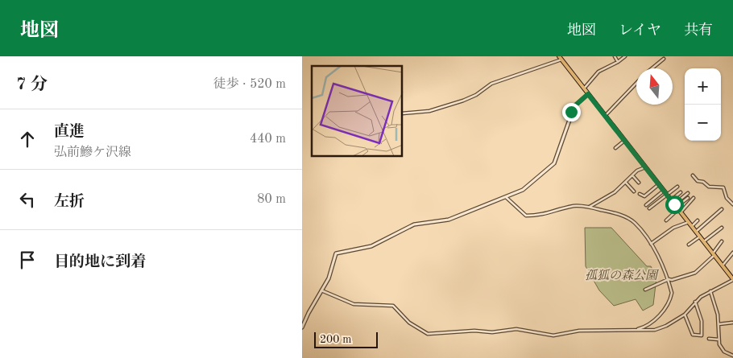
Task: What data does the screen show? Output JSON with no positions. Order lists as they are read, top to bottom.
{
  "parks": ["孤狐の森公園"],
  "scale_bar": "200 m",
  "north": "top",
  "page": {
    "header": "地図",
    "nav": ["地図", "レイヤ", "共有"],
    "heading": ["7 分", "徒歩 · 520 m"],
    "map_buttons": ["+", "−"],
    "list": [
      ["直進", "弘前鰺ケ沢線", "440 m"],
      ["左折", "80 m"],
      "目的地に到着"
    ],
    "scale": "200 m"
  }
}
